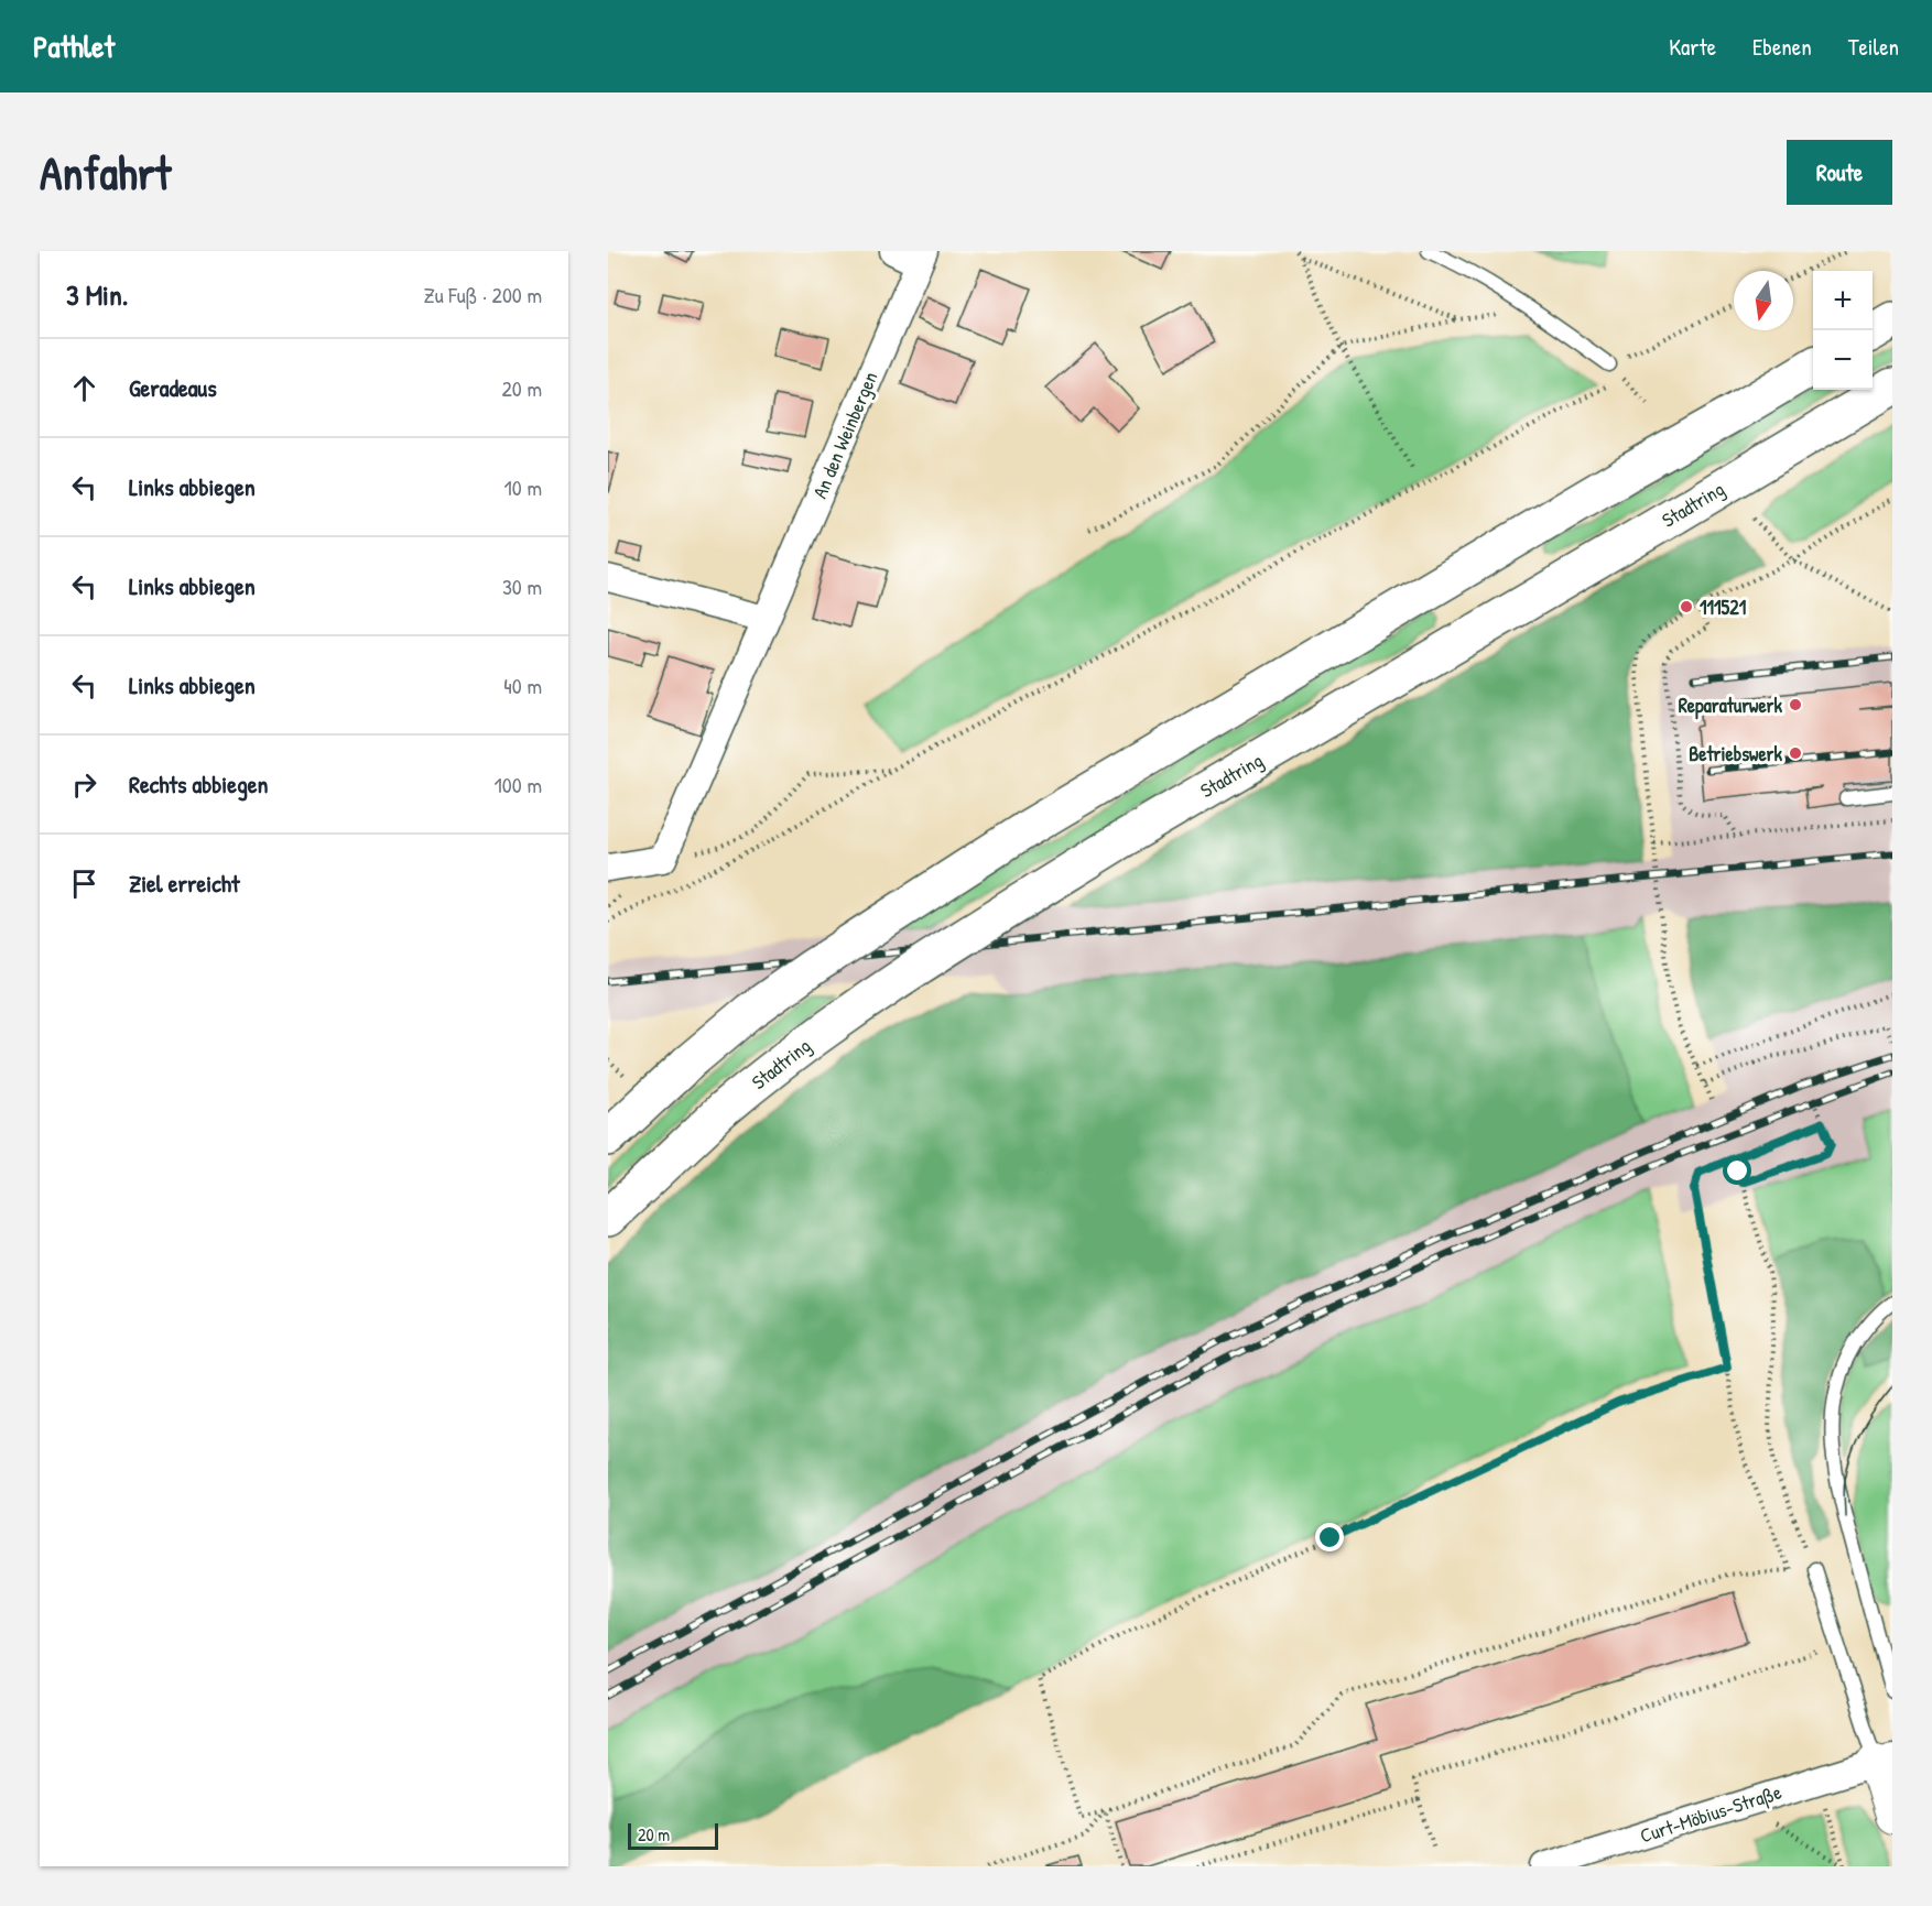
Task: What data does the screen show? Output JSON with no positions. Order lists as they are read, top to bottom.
{
  "streets": {
    "main road": ["Stadtring"],
    "street": ["An den Weinbergen", "Curt-Möbius-Straße"]
  },
  "places": ["111521", "Reparaturwerk", "Betriebswerk"],
  "scale_bar": "20 m",
  "north": "bottom",
  "page": {
    "header": "Pathlet",
    "nav": ["Karte", "Ebenen", "Teilen"],
    "buttons": "Route",
    "title": "Anfahrt",
    "heading": ["3 Min.", "Zu Fuß · 200 m"],
    "map_buttons": ["+", "−"],
    "list": [
      ["Geradeaus", "20 m"],
      ["Links abbiegen", "10 m"],
      ["Links abbiegen", "30 m"],
      ["Links abbiegen", "40 m"],
      ["Rechts abbiegen", "100 m"],
      "Ziel erreicht"
    ],
    "scale": "20 m"
  }
}
